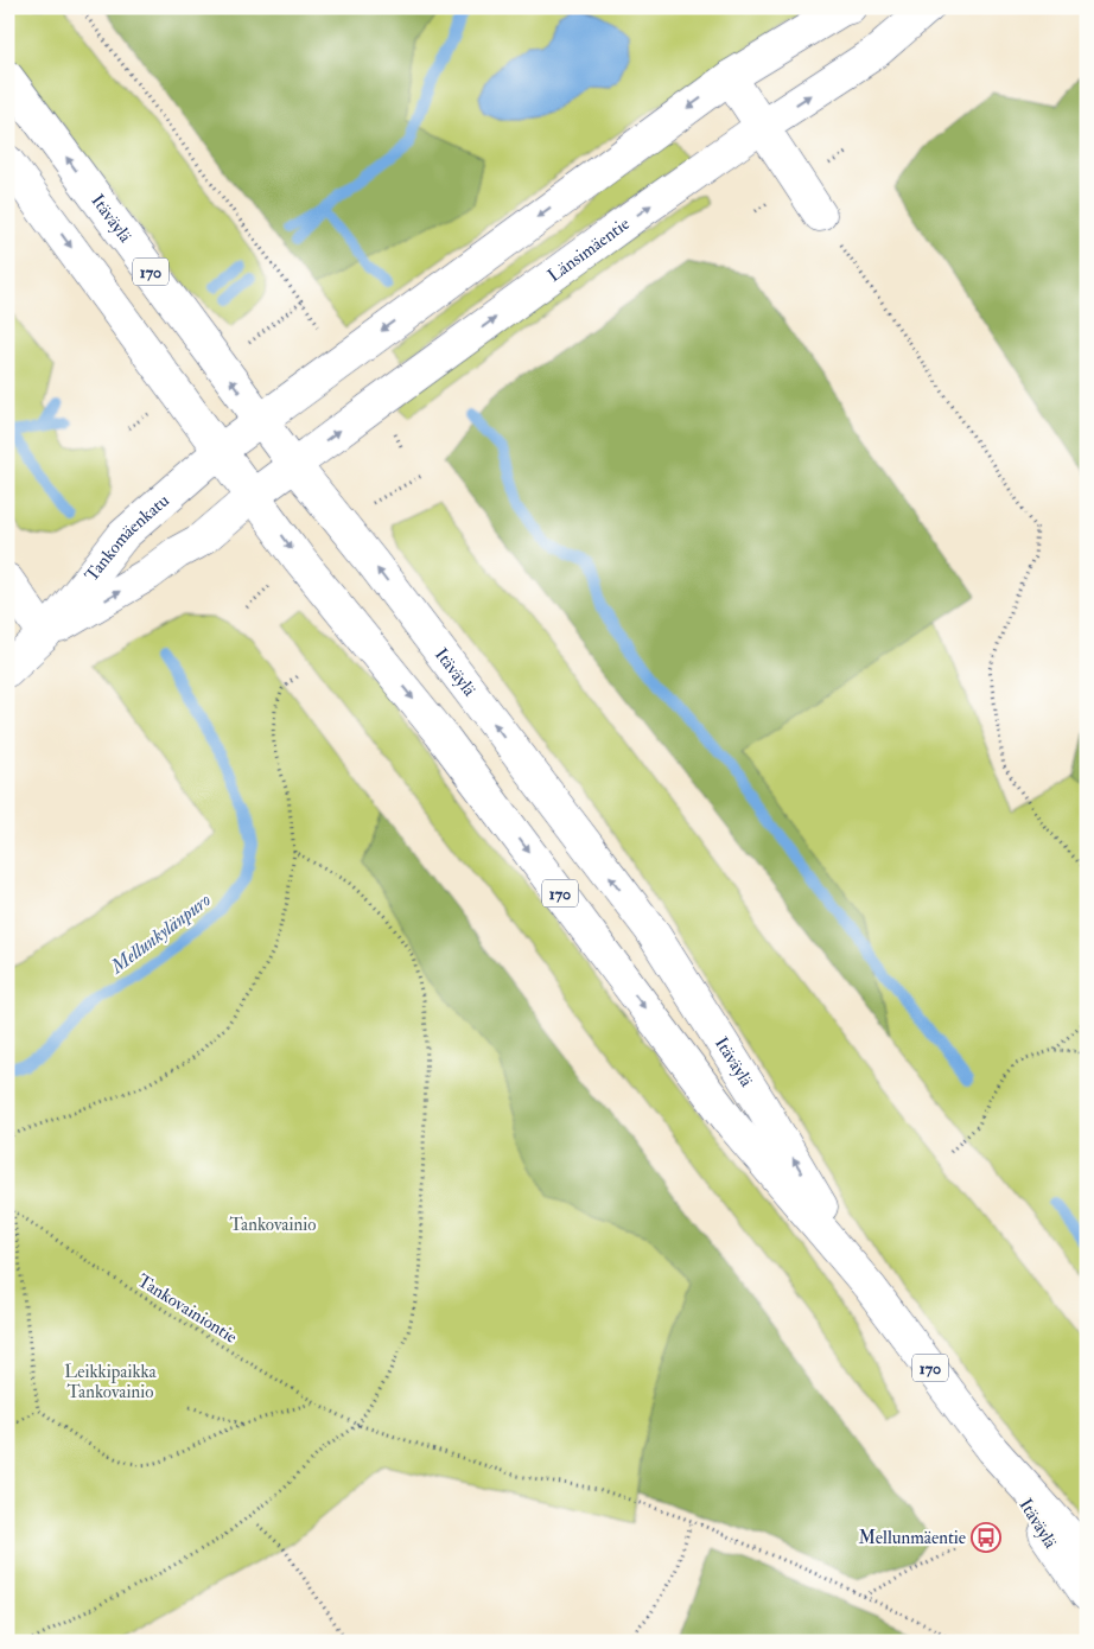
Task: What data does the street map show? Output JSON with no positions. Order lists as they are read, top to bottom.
{
  "streets": {
    "main road": [
      "Itäväylä",
      "Länsimäentie",
      "170",
      "Tankomäenkatu"
    ],
    "path": ["Tankovainiontie"]
  },
  "crossings": [
    ["Itäväylä", "Länsimäentie"],
    ["Itäväylä", "Tankomäenkatu"],
    ["Länsimäentie", "Tankomäenkatu"]
  ],
  "water": ["Mellunkylänpuro"],
  "parks": ["Tankovainio", "Leikkipaikka Tankovainio"],
  "places": {
    "bus stop": ["Mellunmäentie"]
  }
}
